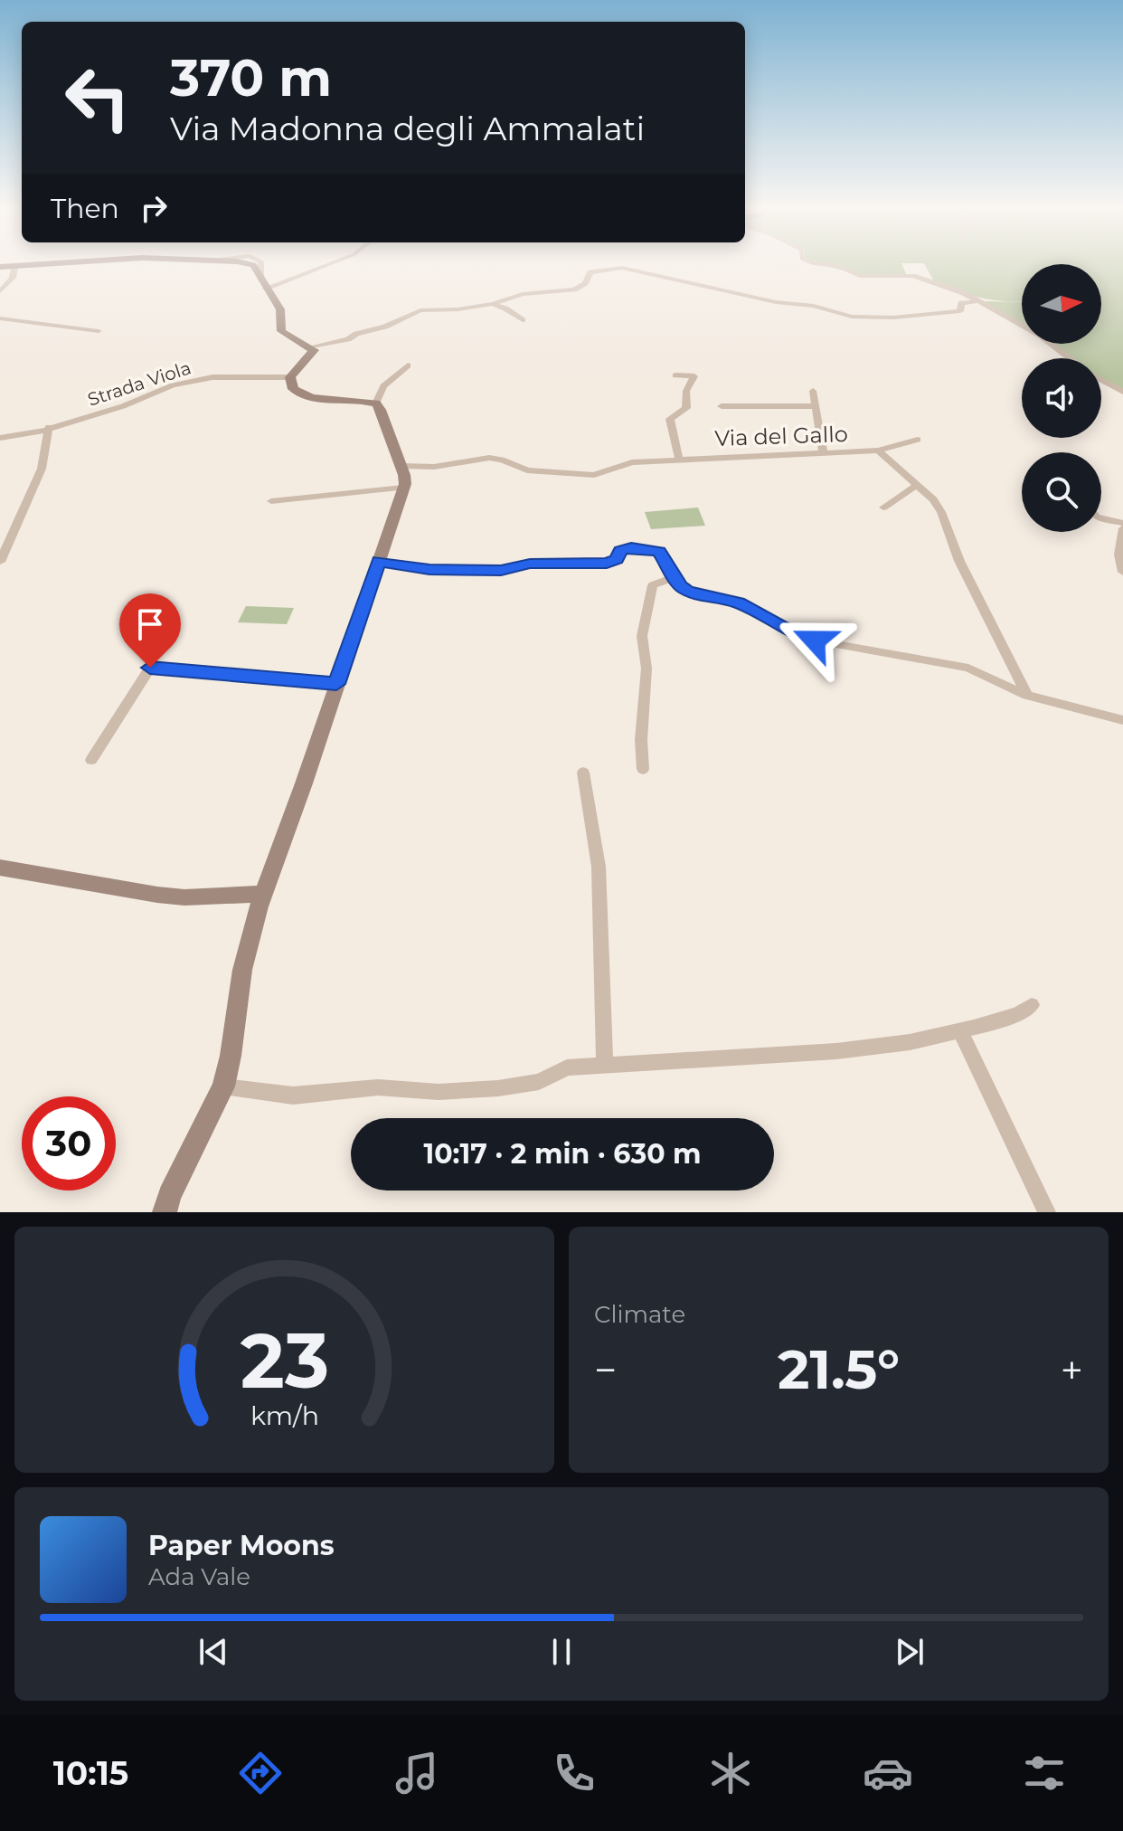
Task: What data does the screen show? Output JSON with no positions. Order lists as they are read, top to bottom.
{
  "streets": {
    "street": ["Strada Viola", "Via del Gallo"]
  },
  "north": "right",
  "page": {
    "turn": ["370 m", "Via Madonna degli Ammalati"],
    "then": "Then",
    "limit": "30",
    "trip": "10:17 · 2 min · 630 m",
    "tile": "Climate",
    "heat": ["−", "21.5°", "+"],
    "song": ["Paper Moons", "Ada Vale"],
    "tabs": "10:15",
    "gauge": ["23", "km/h"]
  }
}
